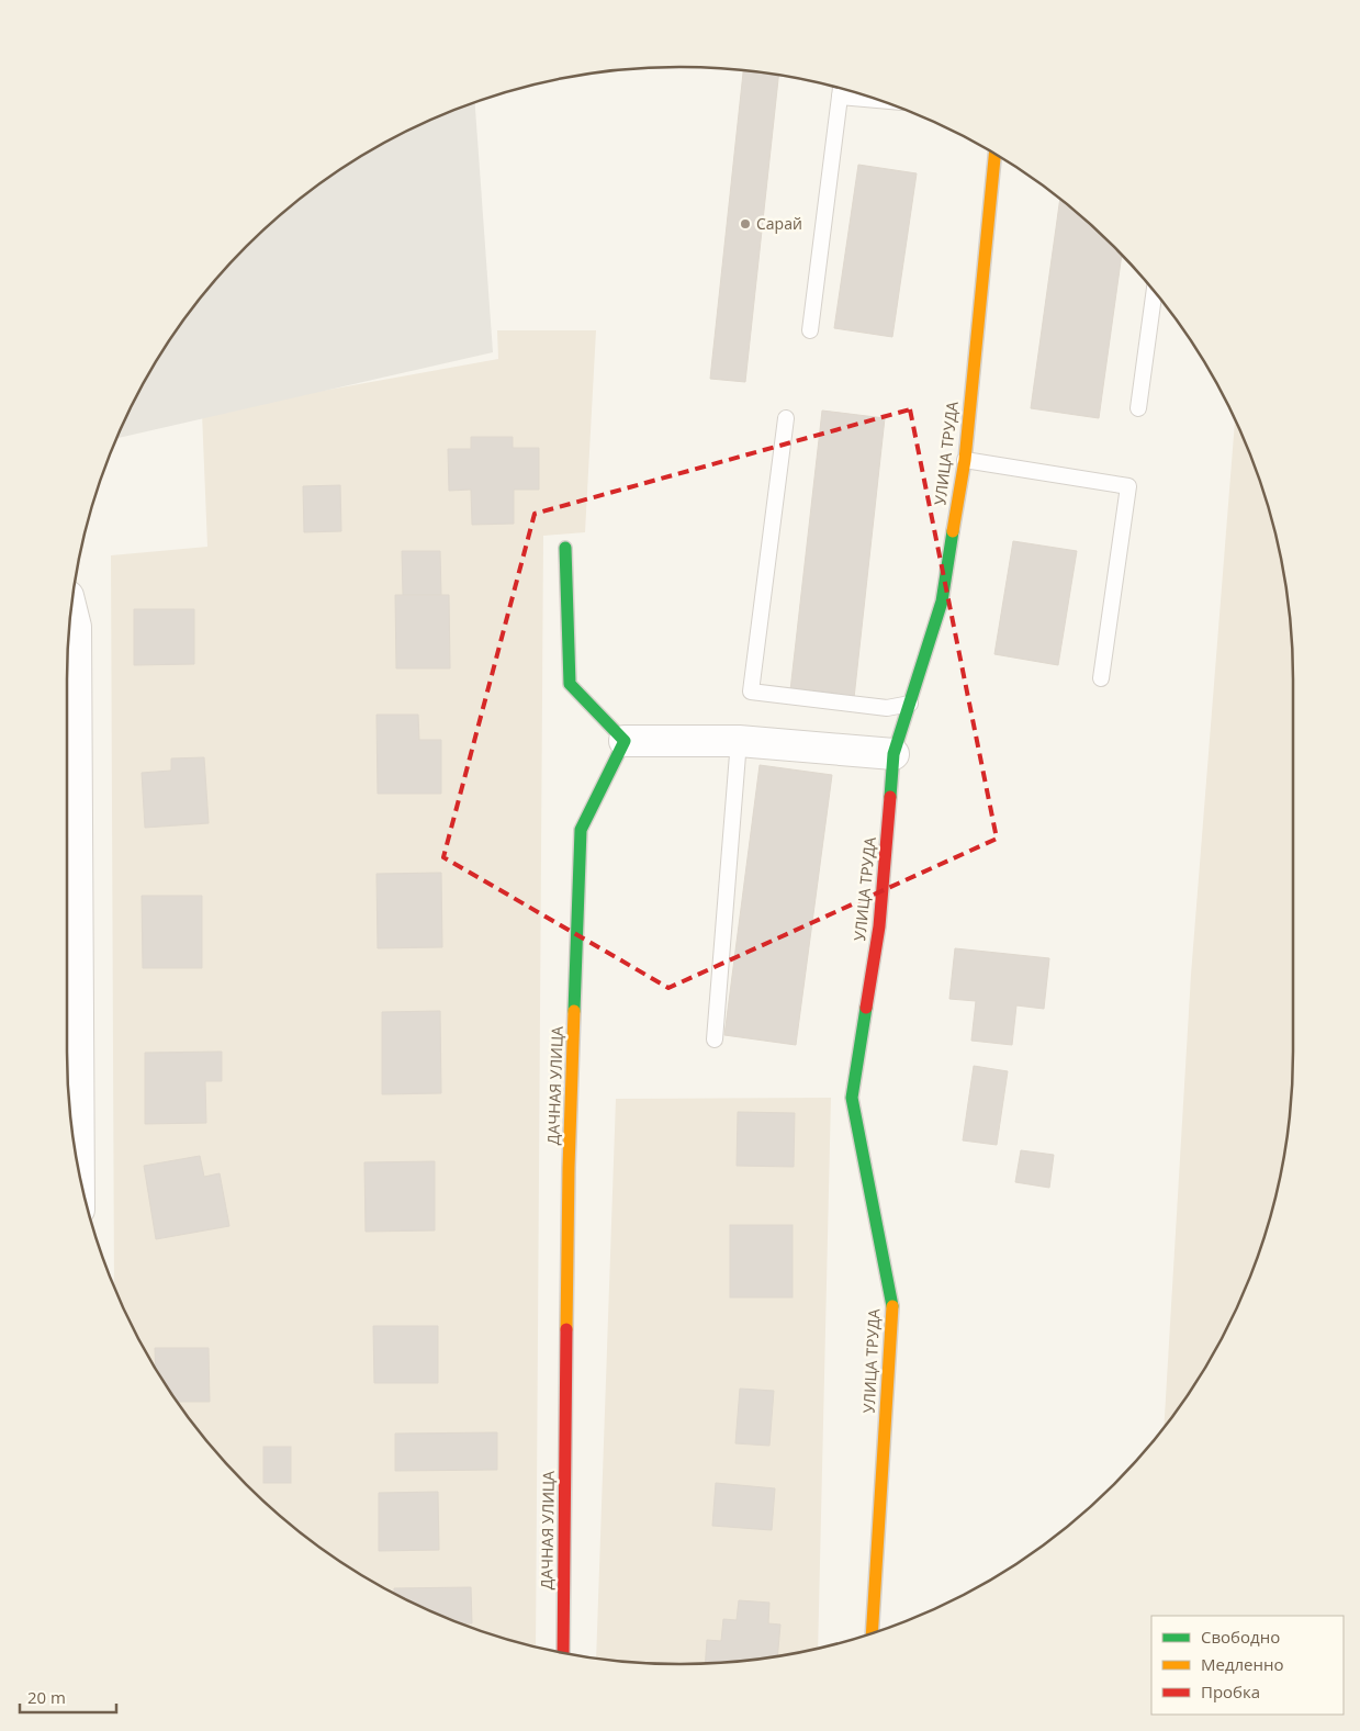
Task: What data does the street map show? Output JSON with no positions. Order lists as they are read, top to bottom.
{
  "streets": {
    "street": ["УЛИЦА ТРУДА", "ДАЧНАЯ УЛИЦА"]
  },
  "places": ["Сарай"],
  "legend": ["Свободно", "Медленно", "Пробка"],
  "scale_bar": "20 m"
}
